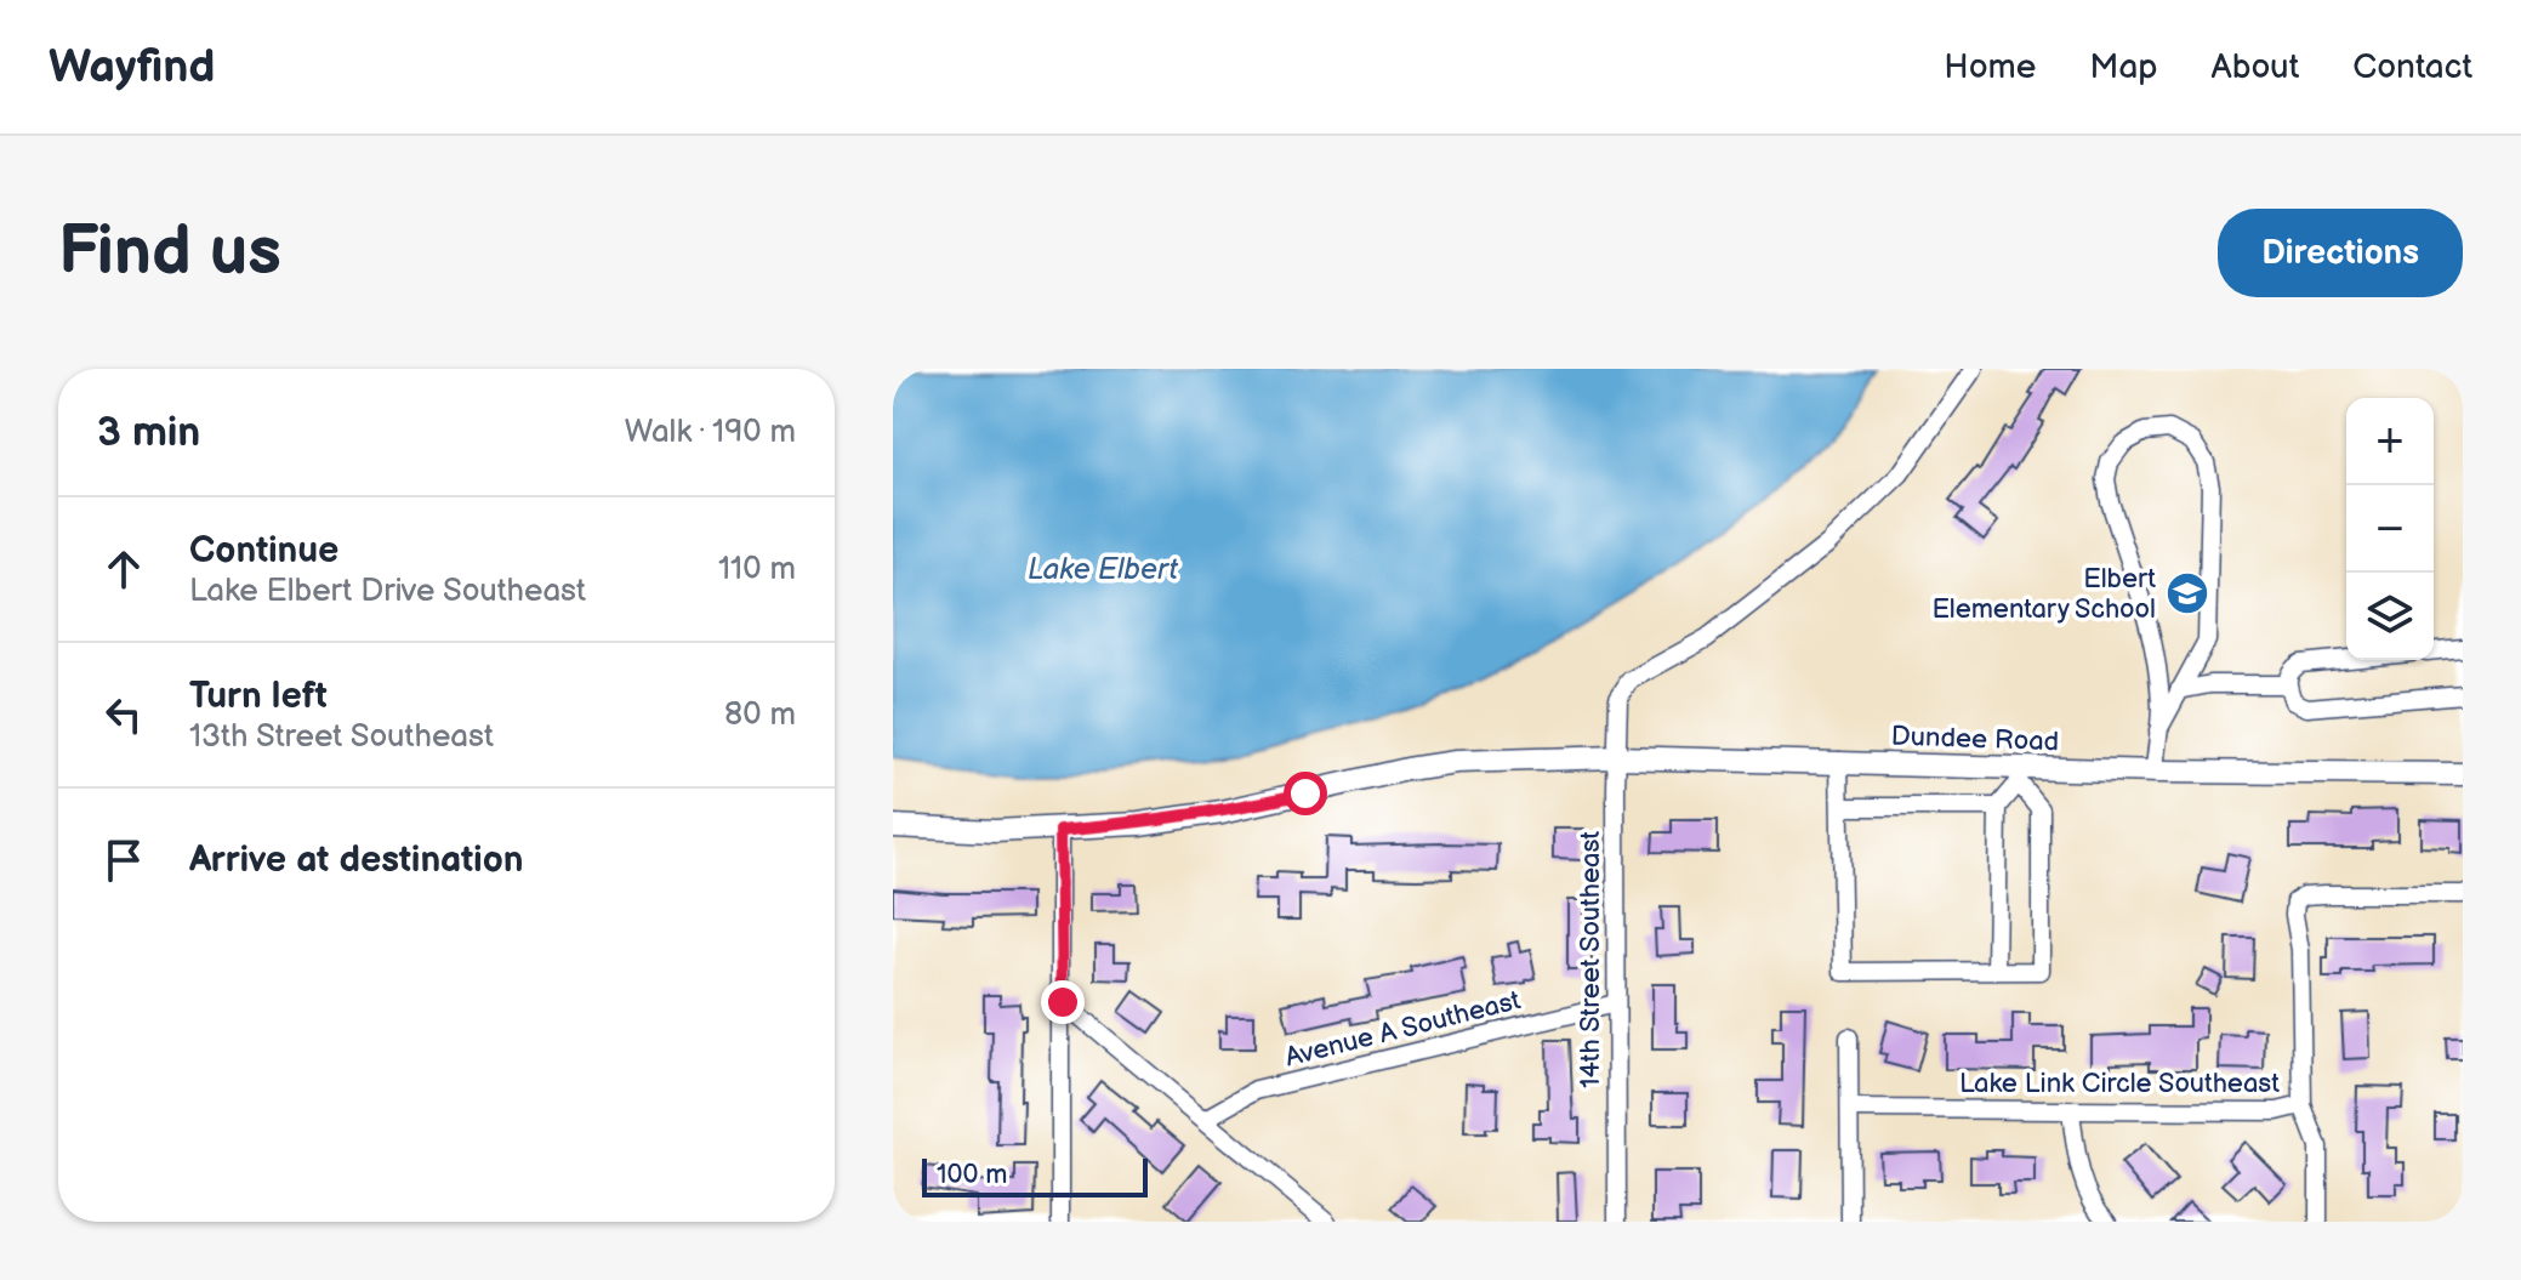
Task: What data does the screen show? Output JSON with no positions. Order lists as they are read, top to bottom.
{
  "streets": {
    "main road": ["Dundee Road"],
    "street": ["14th Street Southeast", "Avenue A Southeast", "Lake Link Circle Southeast"]
  },
  "crossings": [
    ["Dundee Road", "14th Street Southeast"],
    ["14th Street Southeast", "Avenue A Southeast"]
  ],
  "water": ["Lake Elbert"],
  "places": {
    "school or university": ["Elbert Elementary School"]
  },
  "scale_bar": "100 m",
  "page": {
    "header": "Wayfind",
    "nav": [
      "Home",
      "Map",
      "About",
      "Contact"
    ],
    "buttons": "Directions",
    "title": "Find us",
    "heading": ["3 min", "Walk · 190 m"],
    "map_buttons": ["+", "−"],
    "list": [
      ["Continue", "Lake Elbert Drive Southeast", "110 m"],
      ["Turn left", "13th Street Southeast", "80 m"],
      "Arrive at destination"
    ],
    "scale": "100 m"
  }
}
